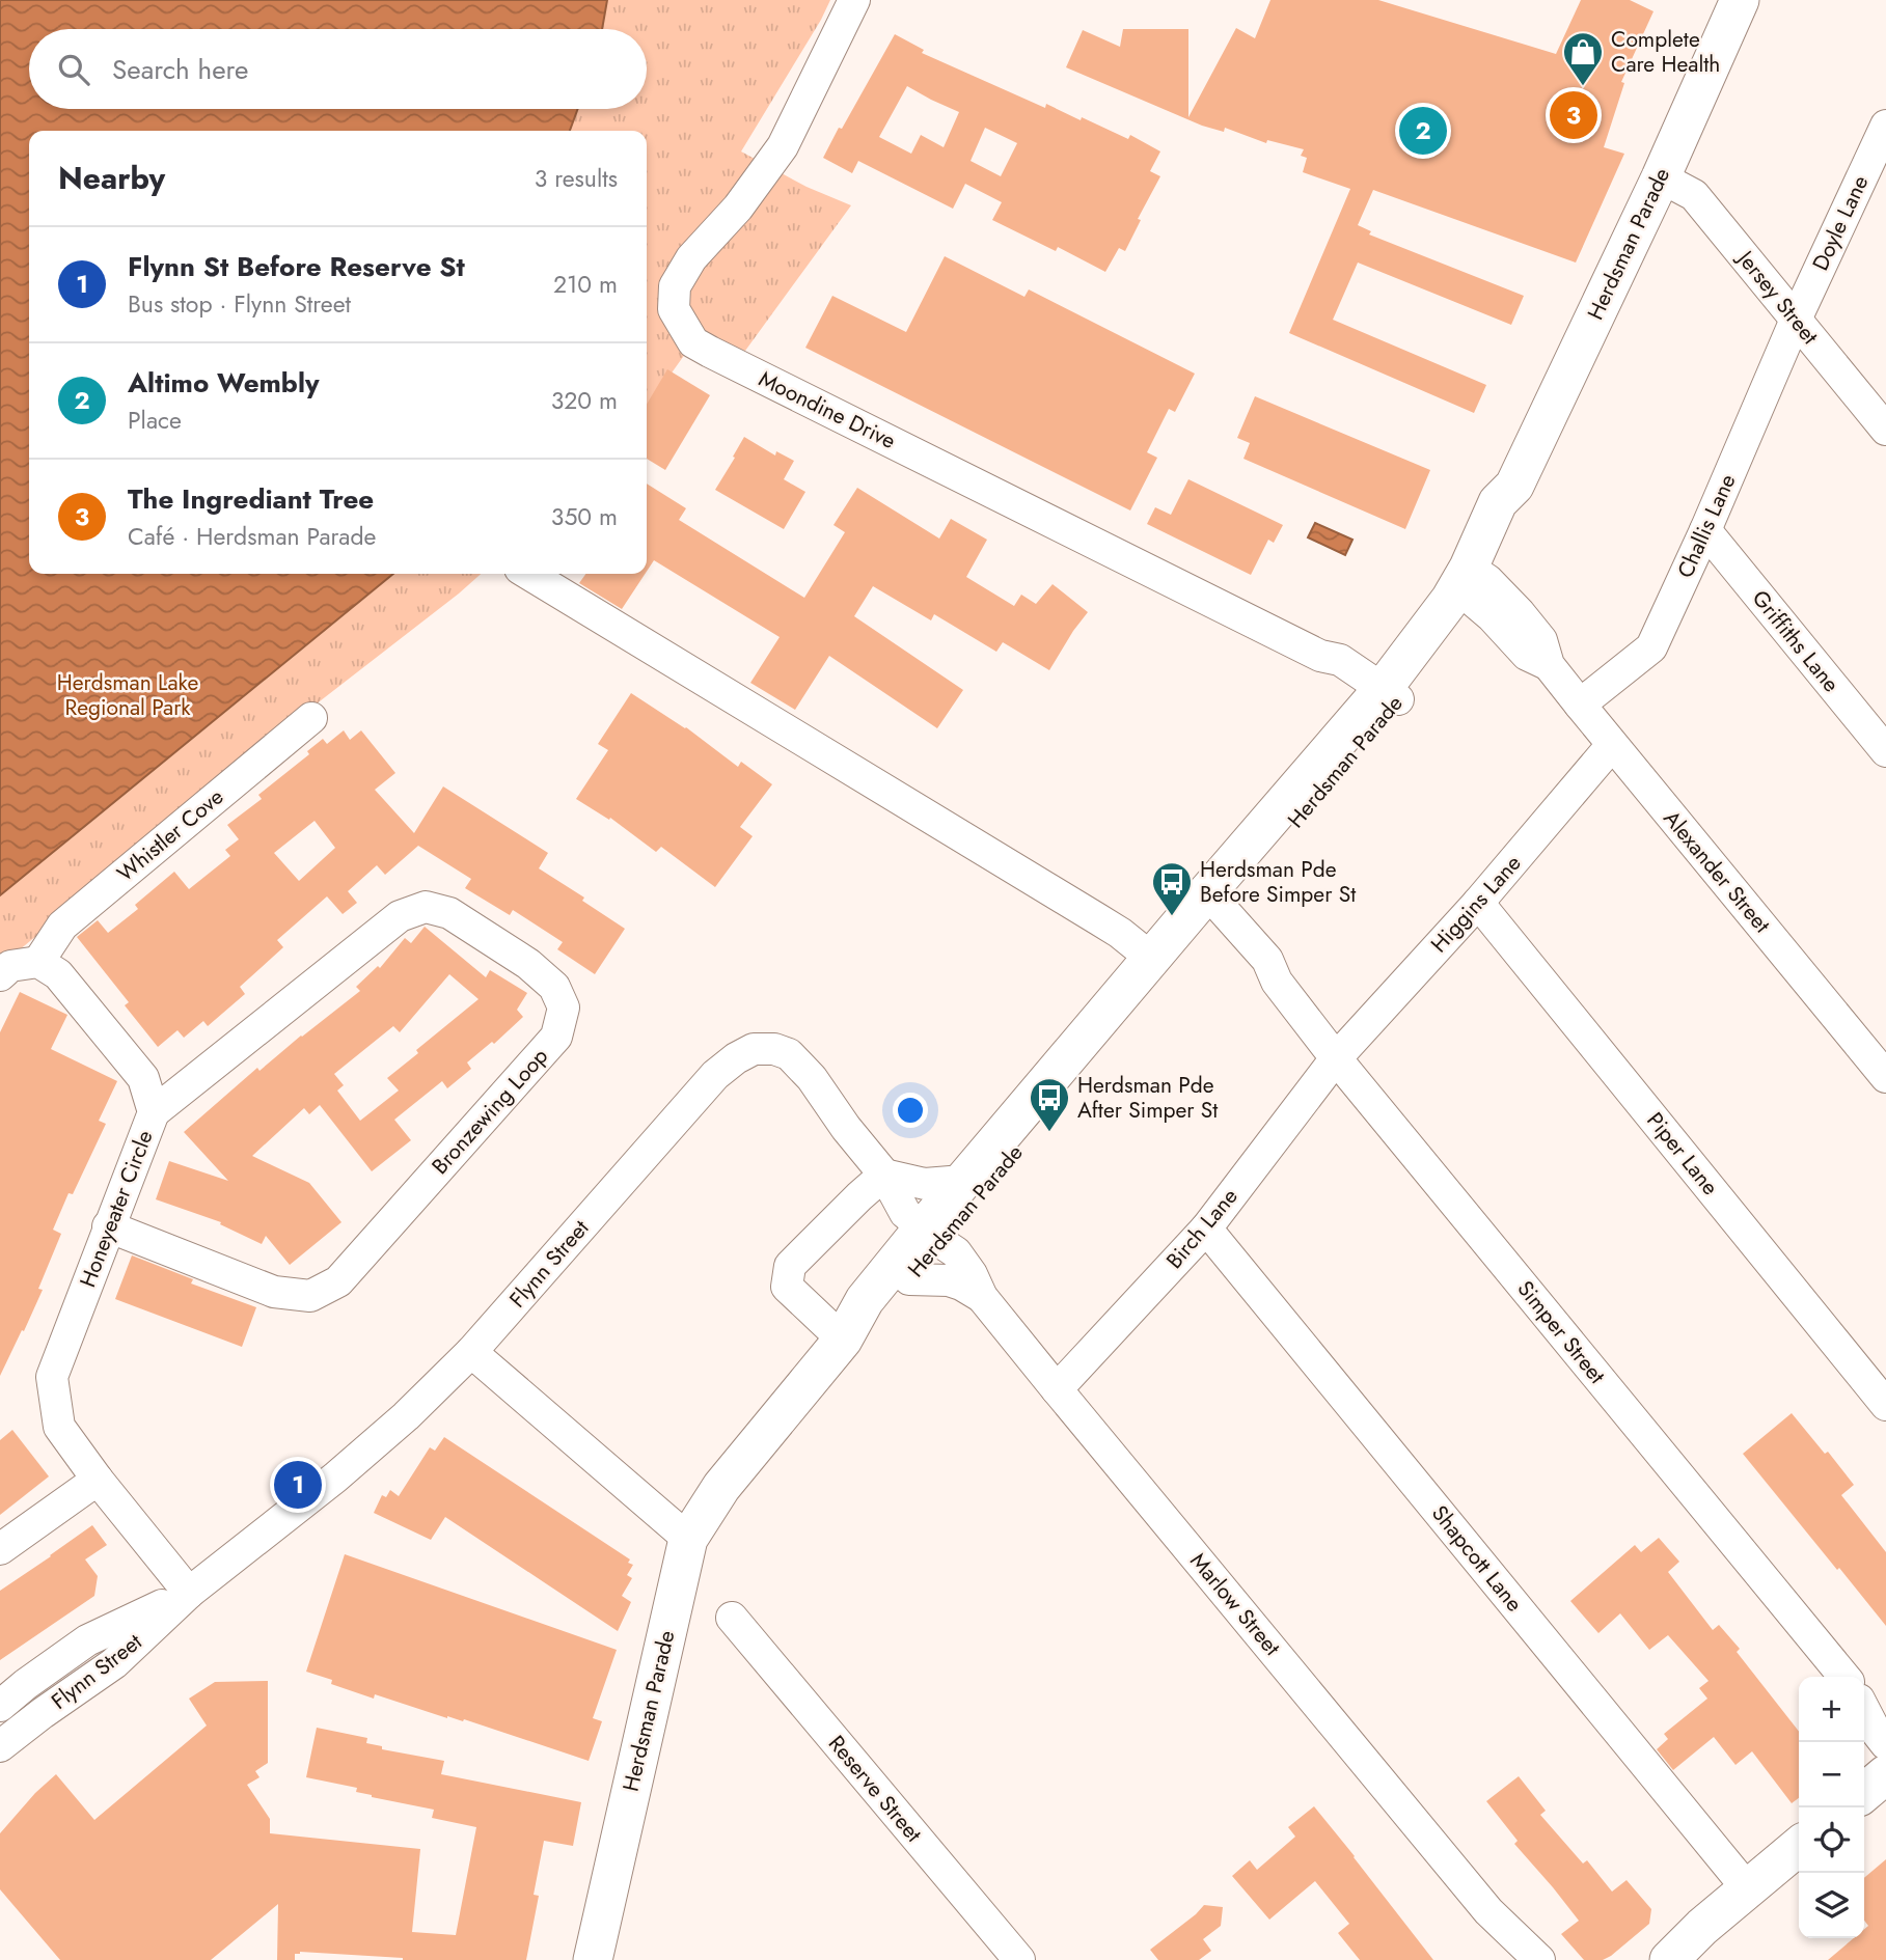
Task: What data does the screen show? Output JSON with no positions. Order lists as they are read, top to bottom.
{
  "streets": {
    "main road": ["Herdsman Parade"],
    "street": [
      "Doyle Lane",
      "Jersey Street",
      "Moondine Drive",
      "Challis Lane",
      "Griffiths Lane",
      "Whistler Cove",
      "Alexander Street",
      "Higgins Lane",
      "Bronzewing Loop",
      "Piper Lane",
      "Honeyeater Circle",
      "Birch Lane",
      "Flynn Street",
      "Simper Street",
      "Shapcott Lane",
      "Marlow Street",
      "Reserve Street"
    ]
  },
  "crossings": [
    ["Doyle Lane", "Jersey Street"],
    ["Doyle Lane", "Challis Lane"],
    ["Herdsman Parade", "Jersey Street"],
    ["Herdsman Parade", "Moondine Drive"],
    ["Herdsman Parade", "Alexander Street"],
    ["Herdsman Parade", "Flynn Street"],
    ["Herdsman Parade", "Simper Street"],
    ["Herdsman Parade", "Marlow Street"],
    ["Jersey Street", "Challis Lane"],
    ["Challis Lane", "Griffiths Lane"],
    ["Challis Lane", "Alexander Street"],
    ["Whistler Cove", "Honeyeater Circle"],
    ["Alexander Street", "Higgins Lane"],
    ["Higgins Lane", "Piper Lane"],
    ["Higgins Lane", "Birch Lane"],
    ["Higgins Lane", "Simper Street"],
    ["Bronzewing Loop", "Honeyeater Circle"],
    ["Honeyeater Circle", "Flynn Street"],
    ["Birch Lane", "Simper Street"],
    ["Birch Lane", "Shapcott Lane"],
    ["Birch Lane", "Marlow Street"],
    ["Flynn Street", "Marlow Street"]
  ],
  "parks": ["Herdsman Lake Regional Park"],
  "places": {
    "shop": ["Complete Care Health"],
    "bus stop": ["Herdsman Pde Before Simper St", "Herdsman Pde After Simper St"]
  },
  "page": {
    "search": "Search here",
    "pins": ["3", "2", "1"],
    "heading": ["Nearby", "3 results"],
    "list": [
      {
        "mark": "1",
        "name": "Flynn St Before Reserve St",
        "note": "Bus stop · Flynn Street",
        "value": "210 m"
      },
      {
        "mark": "2",
        "name": "Altimo Wembly",
        "note": "Place",
        "value": "320 m"
      },
      {
        "mark": "3",
        "name": "The Ingrediant Tree",
        "note": "Café · Herdsman Parade",
        "value": "350 m"
      }
    ],
    "map_buttons": ["+", "−"]
  }
}
